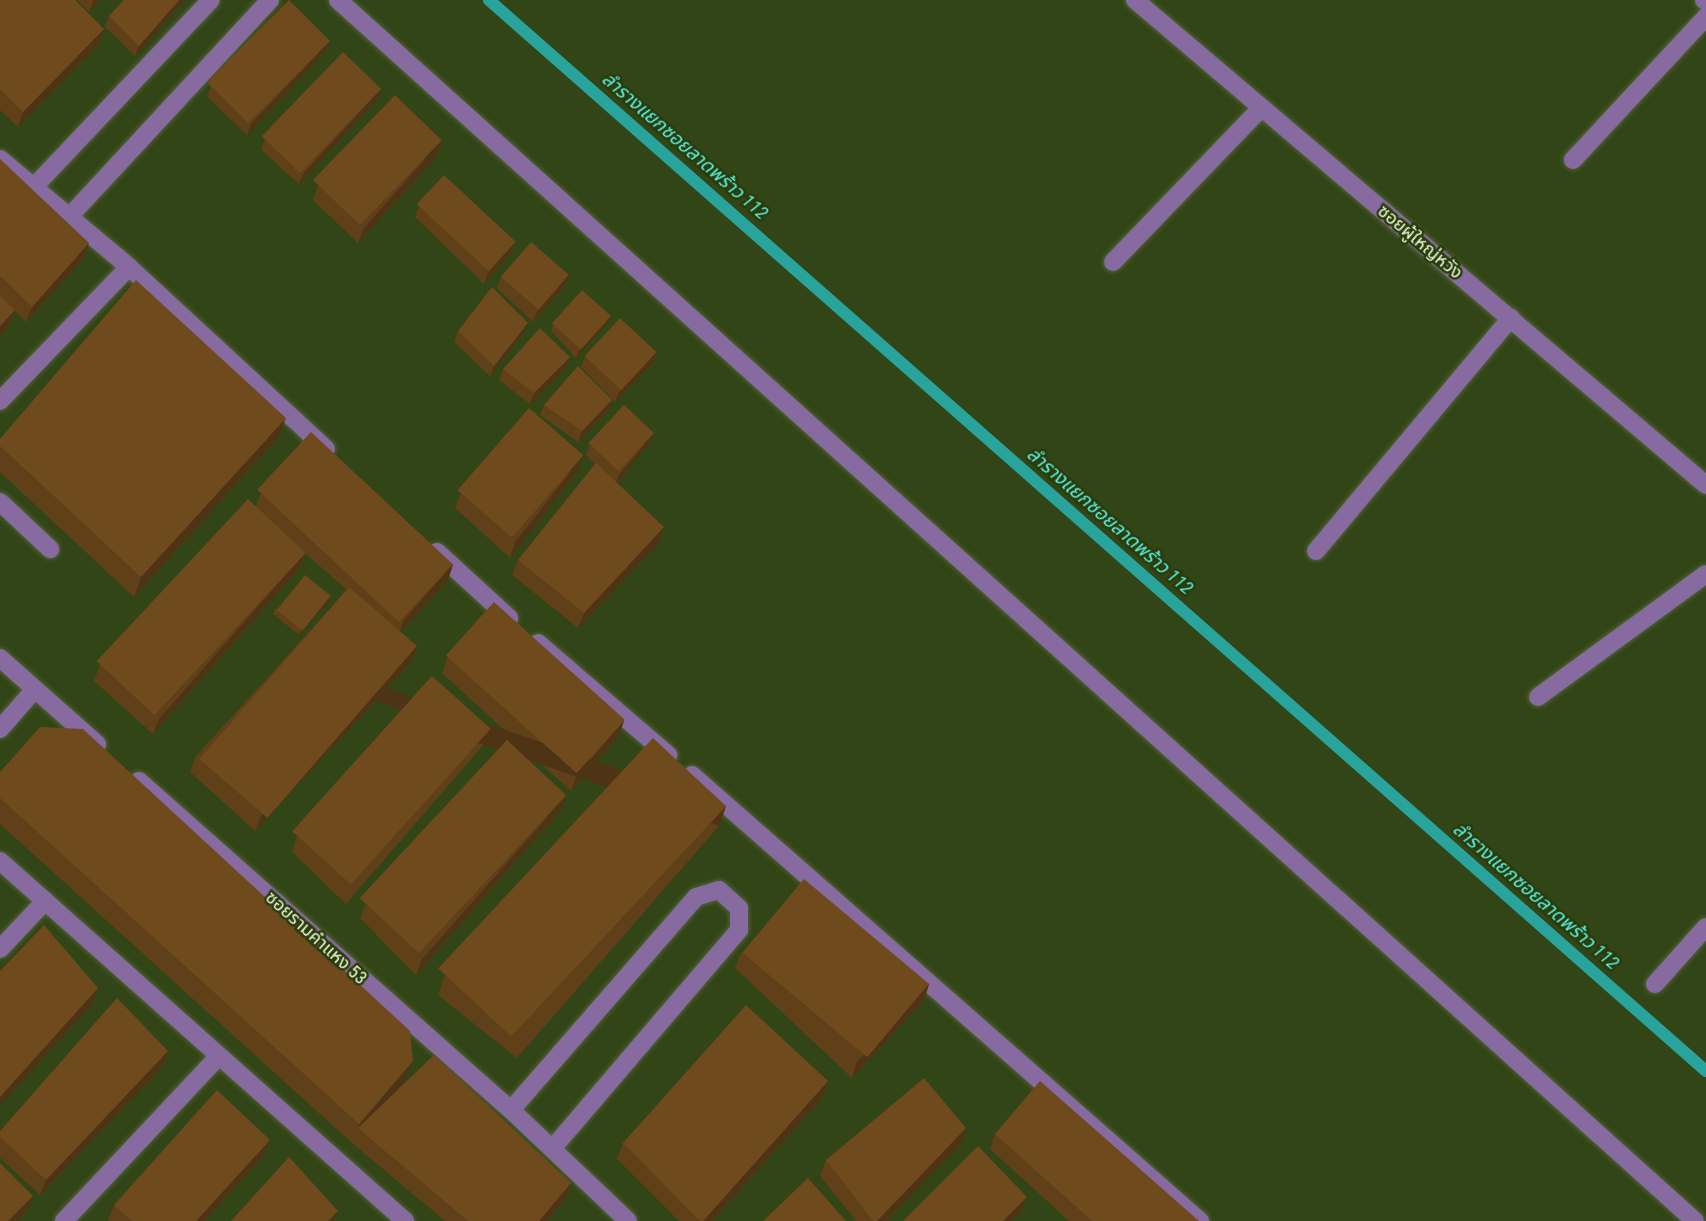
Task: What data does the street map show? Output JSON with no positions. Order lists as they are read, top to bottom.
{
  "streets": {
    "street": ["ซอยผู้ใหญ่หวัง", "ซอยรามคำแหง 53"]
  },
  "water": ["ลำรางแยกซอยลาดพร้าว 112"]
}
